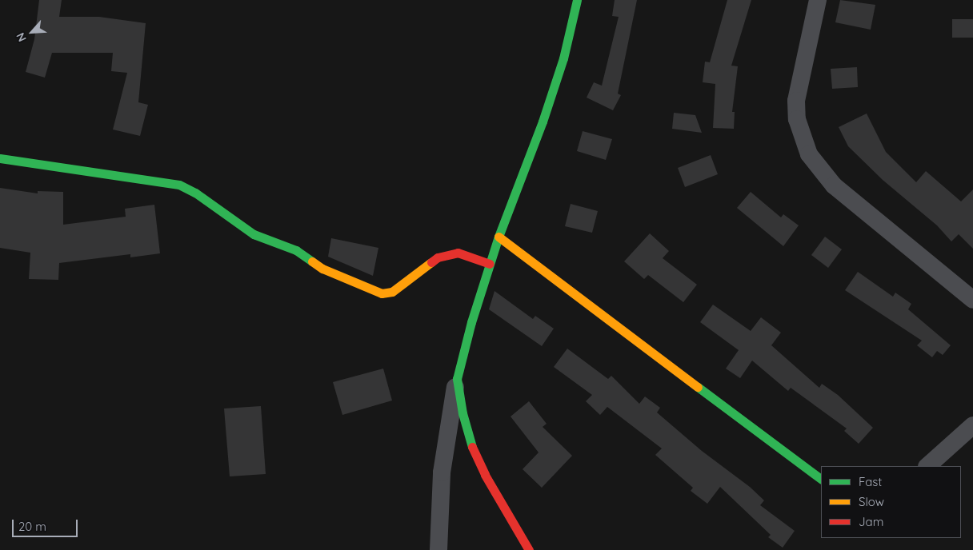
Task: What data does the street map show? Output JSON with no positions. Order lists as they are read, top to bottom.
{
  "legend": ["Fast", "Slow", "Jam"],
  "scale_bar": "20 m",
  "north": "bottom left"
}
